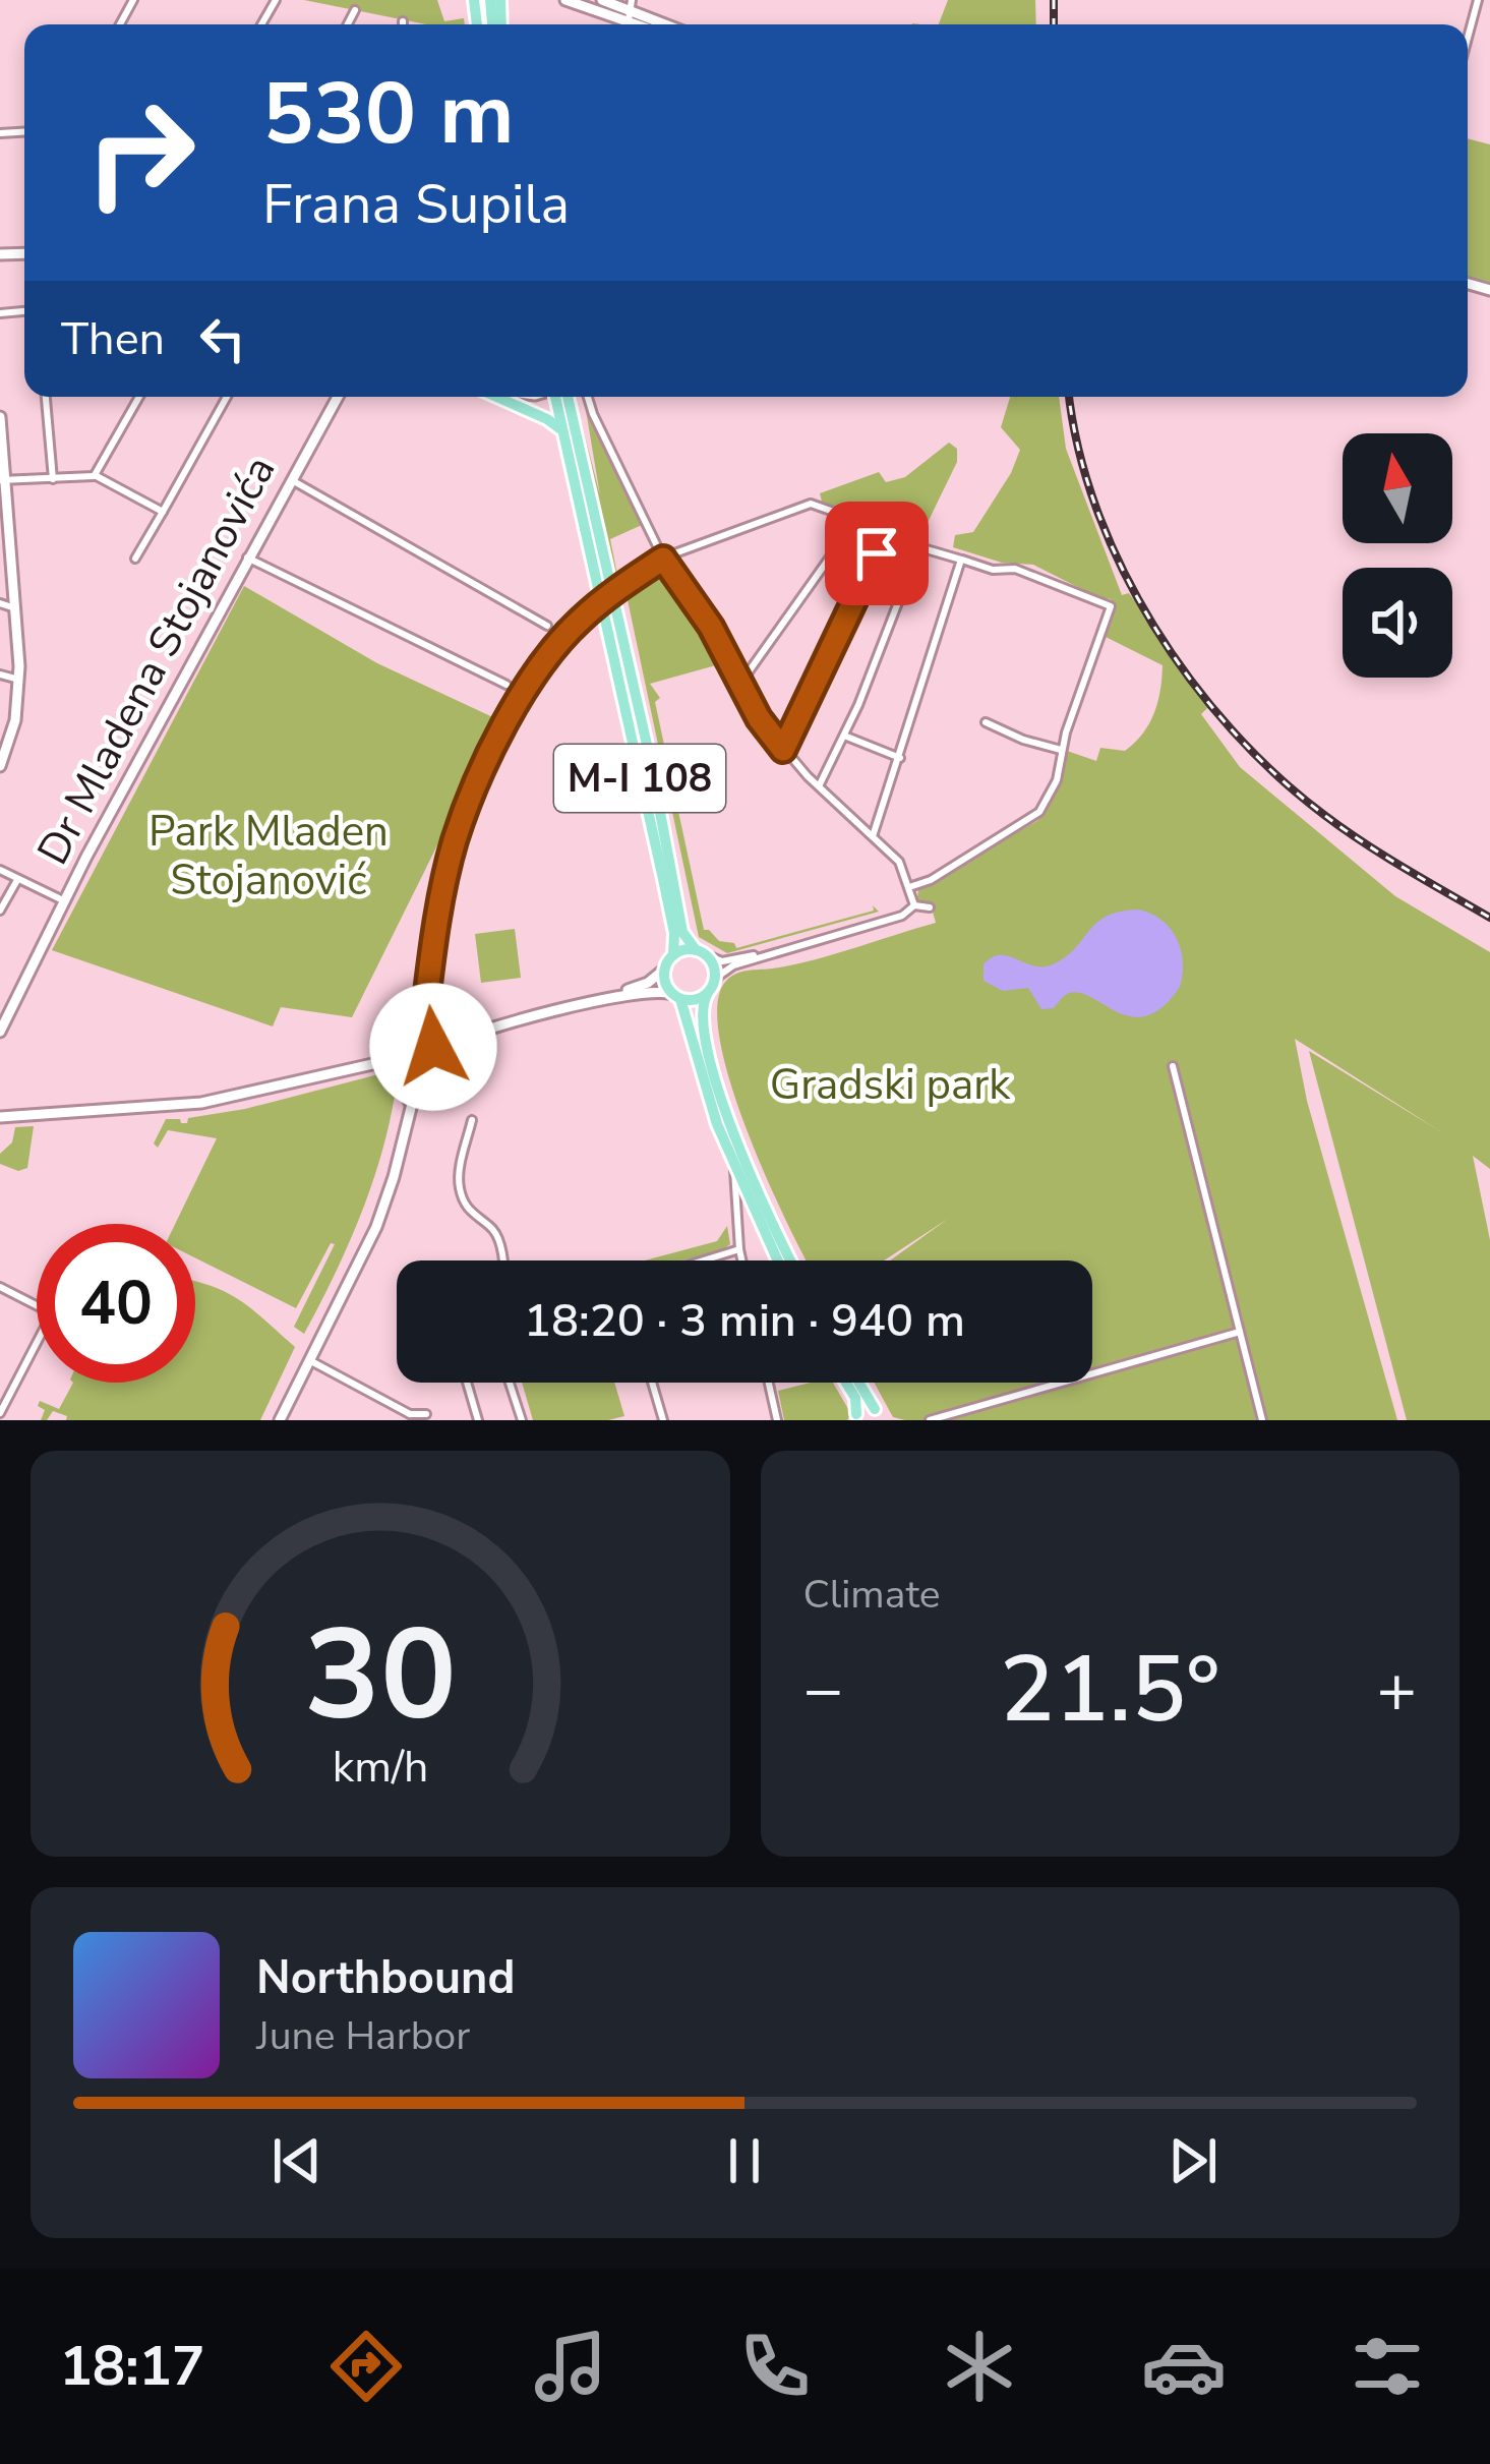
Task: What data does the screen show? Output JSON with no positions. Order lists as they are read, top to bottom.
{
  "streets": {
    "main road": ["M-I 108"],
    "street": ["Dr Mladena Stojanovića"]
  },
  "parks": ["Park Mladen Stojanović", "Gradski park"],
  "north": "top",
  "page": {
    "turn": ["530 m", "Frana Supila"],
    "then": "Then",
    "limit": "40",
    "trip": "18:20 · 3 min · 940 m",
    "tile": "Climate",
    "heat": ["−", "21.5°", "+"],
    "song": ["Northbound", "June Harbor"],
    "tabs": "18:17",
    "gauge": ["30", "km/h"]
  }
}
